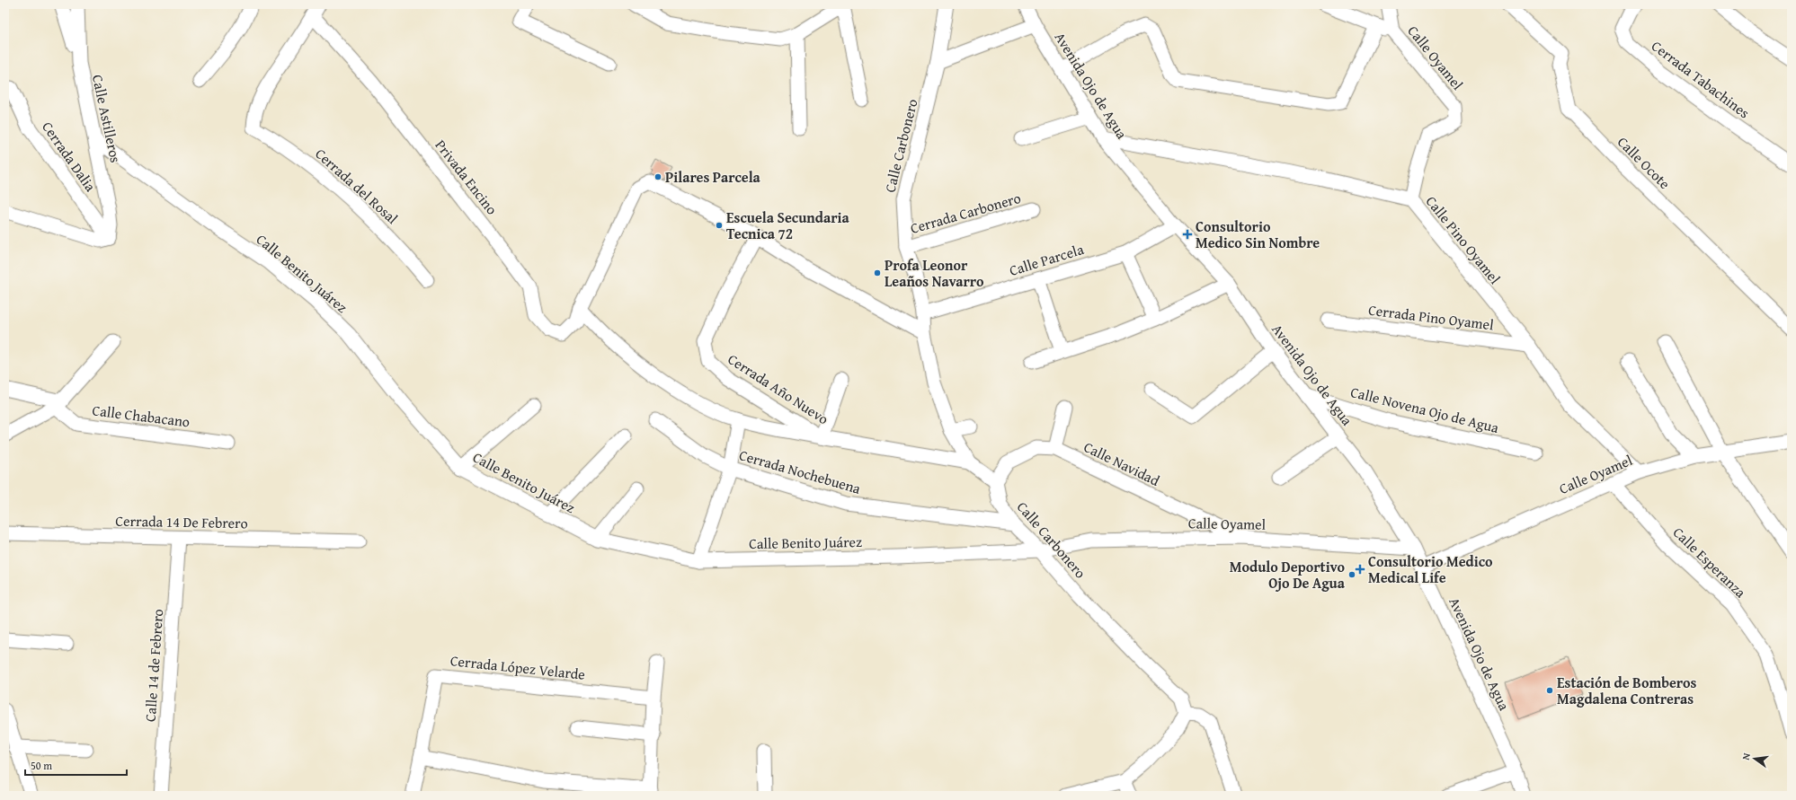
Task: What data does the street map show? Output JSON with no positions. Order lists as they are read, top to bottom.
{
  "streets": {
    "street": [
      "Calle Oyamel",
      "Cerrada Tabachines",
      "Avenida Ojo de Agua",
      "Calle Astilleros",
      "Calle Carbonero",
      "Cerrada Dalia",
      "Calle Ocote",
      "Privada Encino",
      "Cerrada del Rosal",
      "Cerrada Carbonero",
      "Calle Pino Oyamel",
      "Calle Parcela",
      "Calle Benito Juárez",
      "Cerrada Pino Oyamel",
      "Cerrada Año Nuevo",
      "Calle Novena Ojo de Agua",
      "Calle Chabacano",
      "Calle Navidad",
      "Cerrada Nochebuena",
      "Cerrada 14 De Febrero",
      "Calle Esperanza",
      "Calle 14 de Febrero",
      "Cerrada López Velarde"
    ]
  },
  "crossings": [
    ["Calle Oyamel", "Avenida Ojo de Agua"],
    ["Calle Oyamel", "Calle Carbonero"],
    ["Calle Oyamel", "Calle Pino Oyamel"],
    ["Calle Oyamel", "Calle Benito Juárez"],
    ["Calle Oyamel", "Calle Navidad"],
    ["Calle Oyamel", "Calle Esperanza"],
    ["Avenida Ojo de Agua", "Calle Pino Oyamel"],
    ["Avenida Ojo de Agua", "Calle Parcela"],
    ["Avenida Ojo de Agua", "Calle Novena Ojo de Agua"],
    ["Calle Astilleros", "Cerrada Dalia"],
    ["Calle Astilleros", "Calle Benito Juárez"],
    ["Calle Carbonero", "Cerrada Carbonero"],
    ["Calle Carbonero", "Calle Parcela"],
    ["Calle Carbonero", "Calle Benito Juárez"],
    ["Calle Carbonero", "Cerrada Año Nuevo"],
    ["Calle Carbonero", "Calle Navidad"],
    ["Calle Carbonero", "Cerrada Nochebuena"],
    ["Privada Encino", "Cerrada del Rosal"],
    ["Calle Pino Oyamel", "Cerrada Pino Oyamel"],
    ["Cerrada 14 De Febrero", "Calle 14 de Febrero"]
  ],
  "places": {
    "other": [
      "Pilares Parcela",
      "Escuela Secundaria Tecnica 72",
      "Profa Leonor Leaños Navarro",
      "Modulo Deportivo Ojo De Agua",
      "Estación de Bomberos Magdalena Contreras"
    ],
    "health": ["Consultorio Medico Sin Nombre", "Consultorio Medico Medical Life"]
  },
  "scale_bar": "50 m",
  "north": "left"
}
